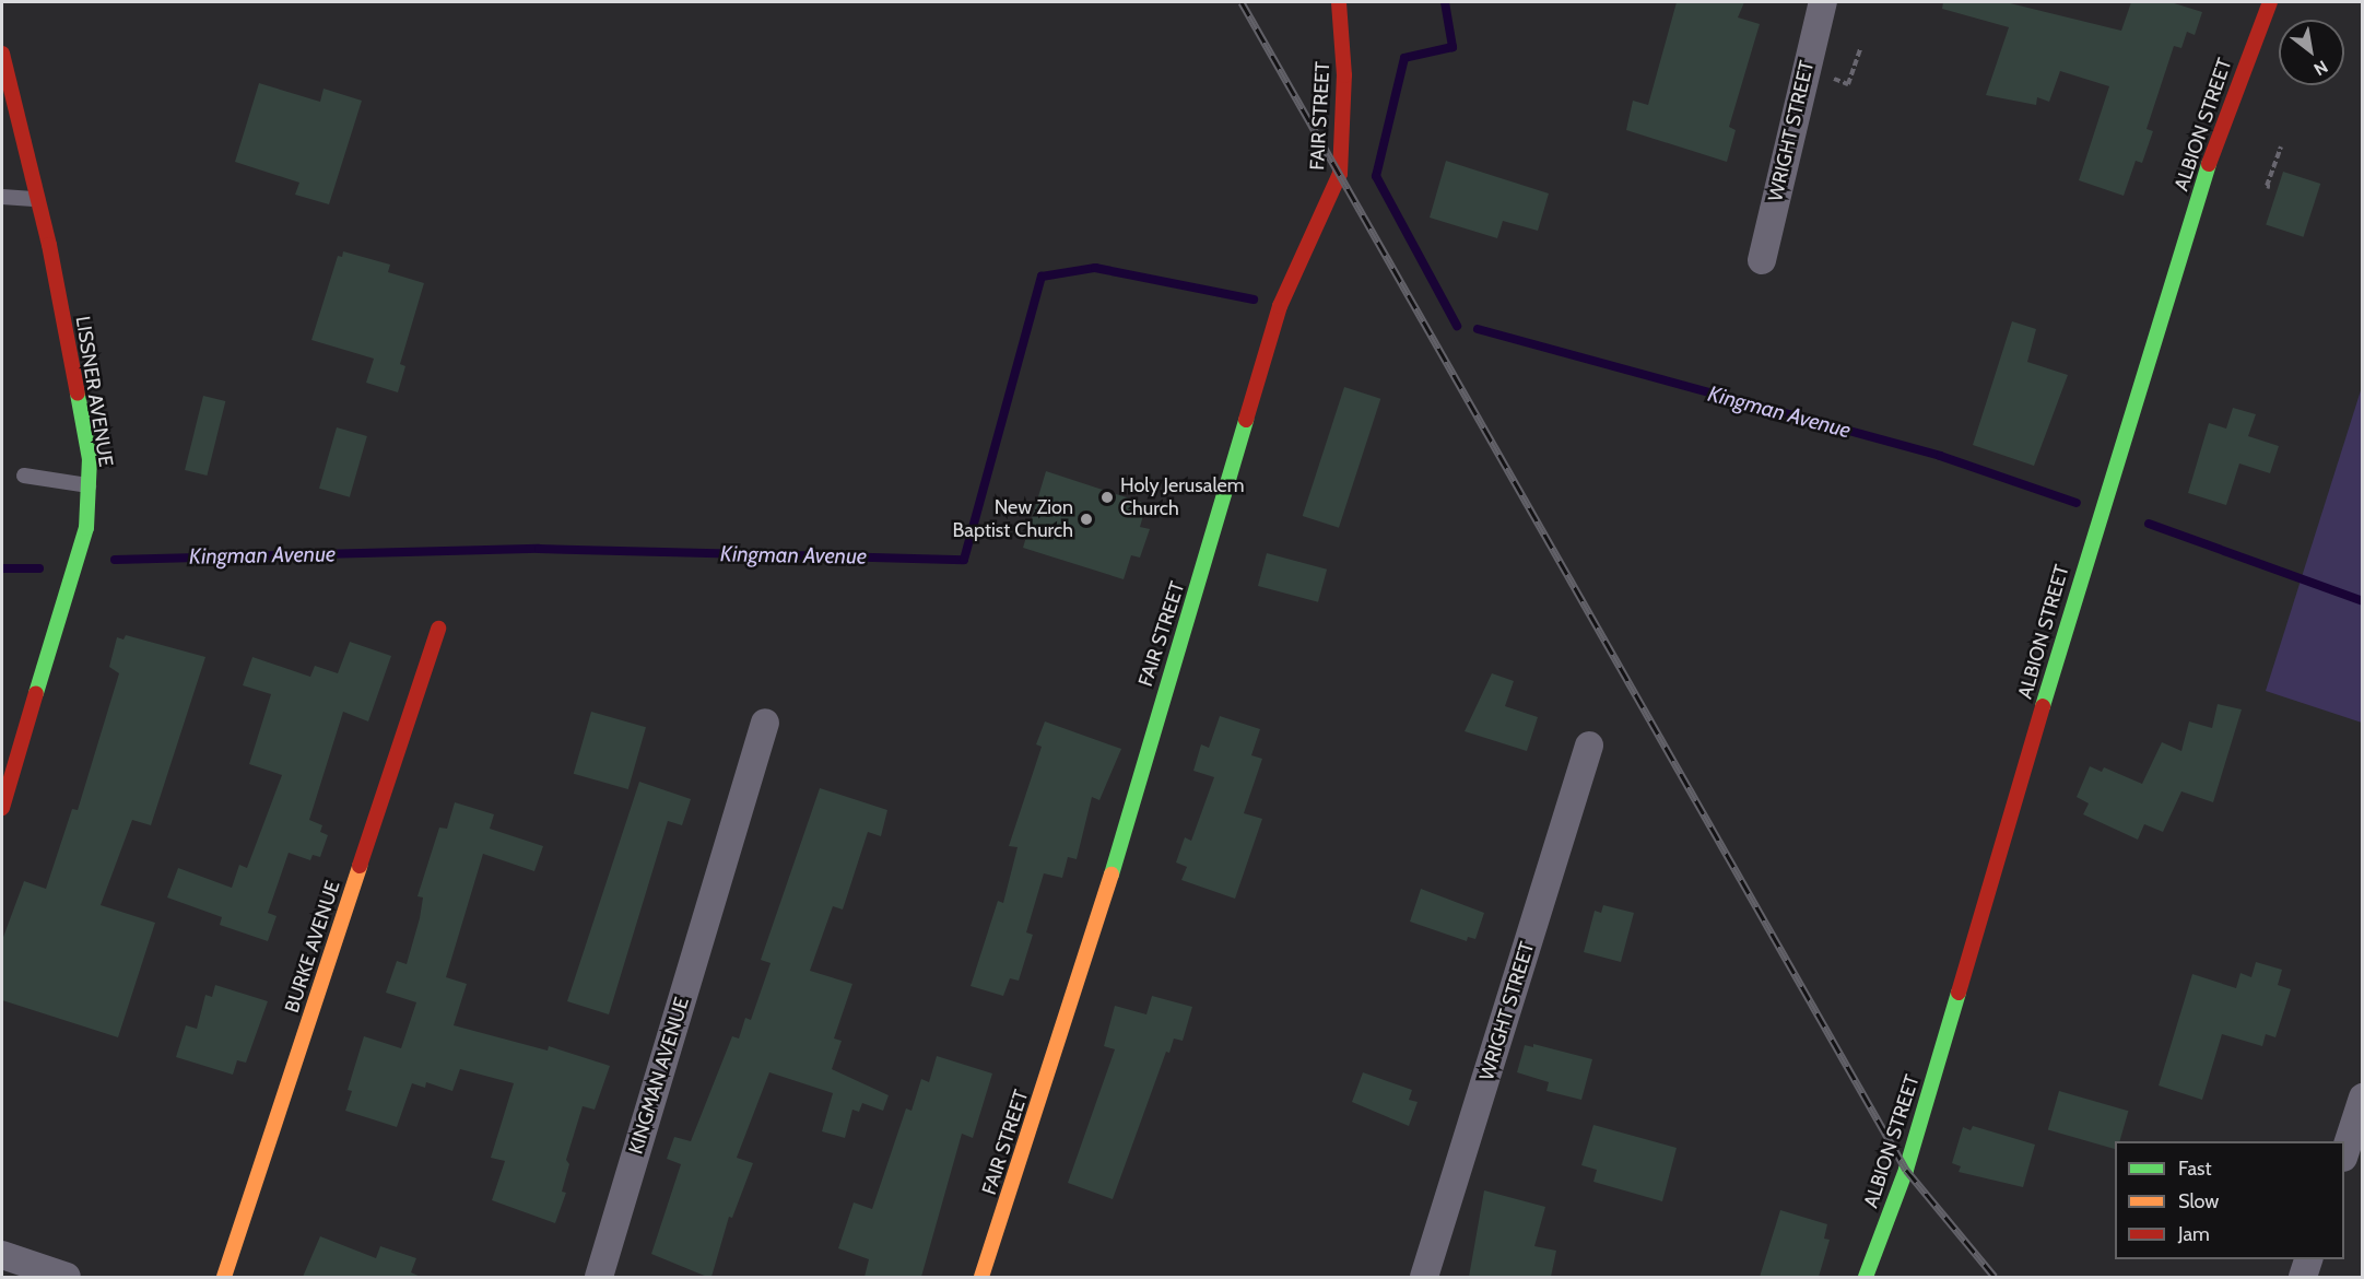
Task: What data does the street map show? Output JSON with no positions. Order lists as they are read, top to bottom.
{
  "streets": {
    "street": [
      "FAIR STREET",
      "ALBION STREET",
      "WRIGHT STREET",
      "LISSNER AVENUE",
      "BURKE AVENUE",
      "KINGMAN AVENUE"
    ]
  },
  "water": ["Kingman Avenue"],
  "places": ["Holy Jerusalem Church", "New Zion Baptist Church"],
  "legend": ["Fast", "Slow", "Jam"],
  "north": "bottom right"
}
